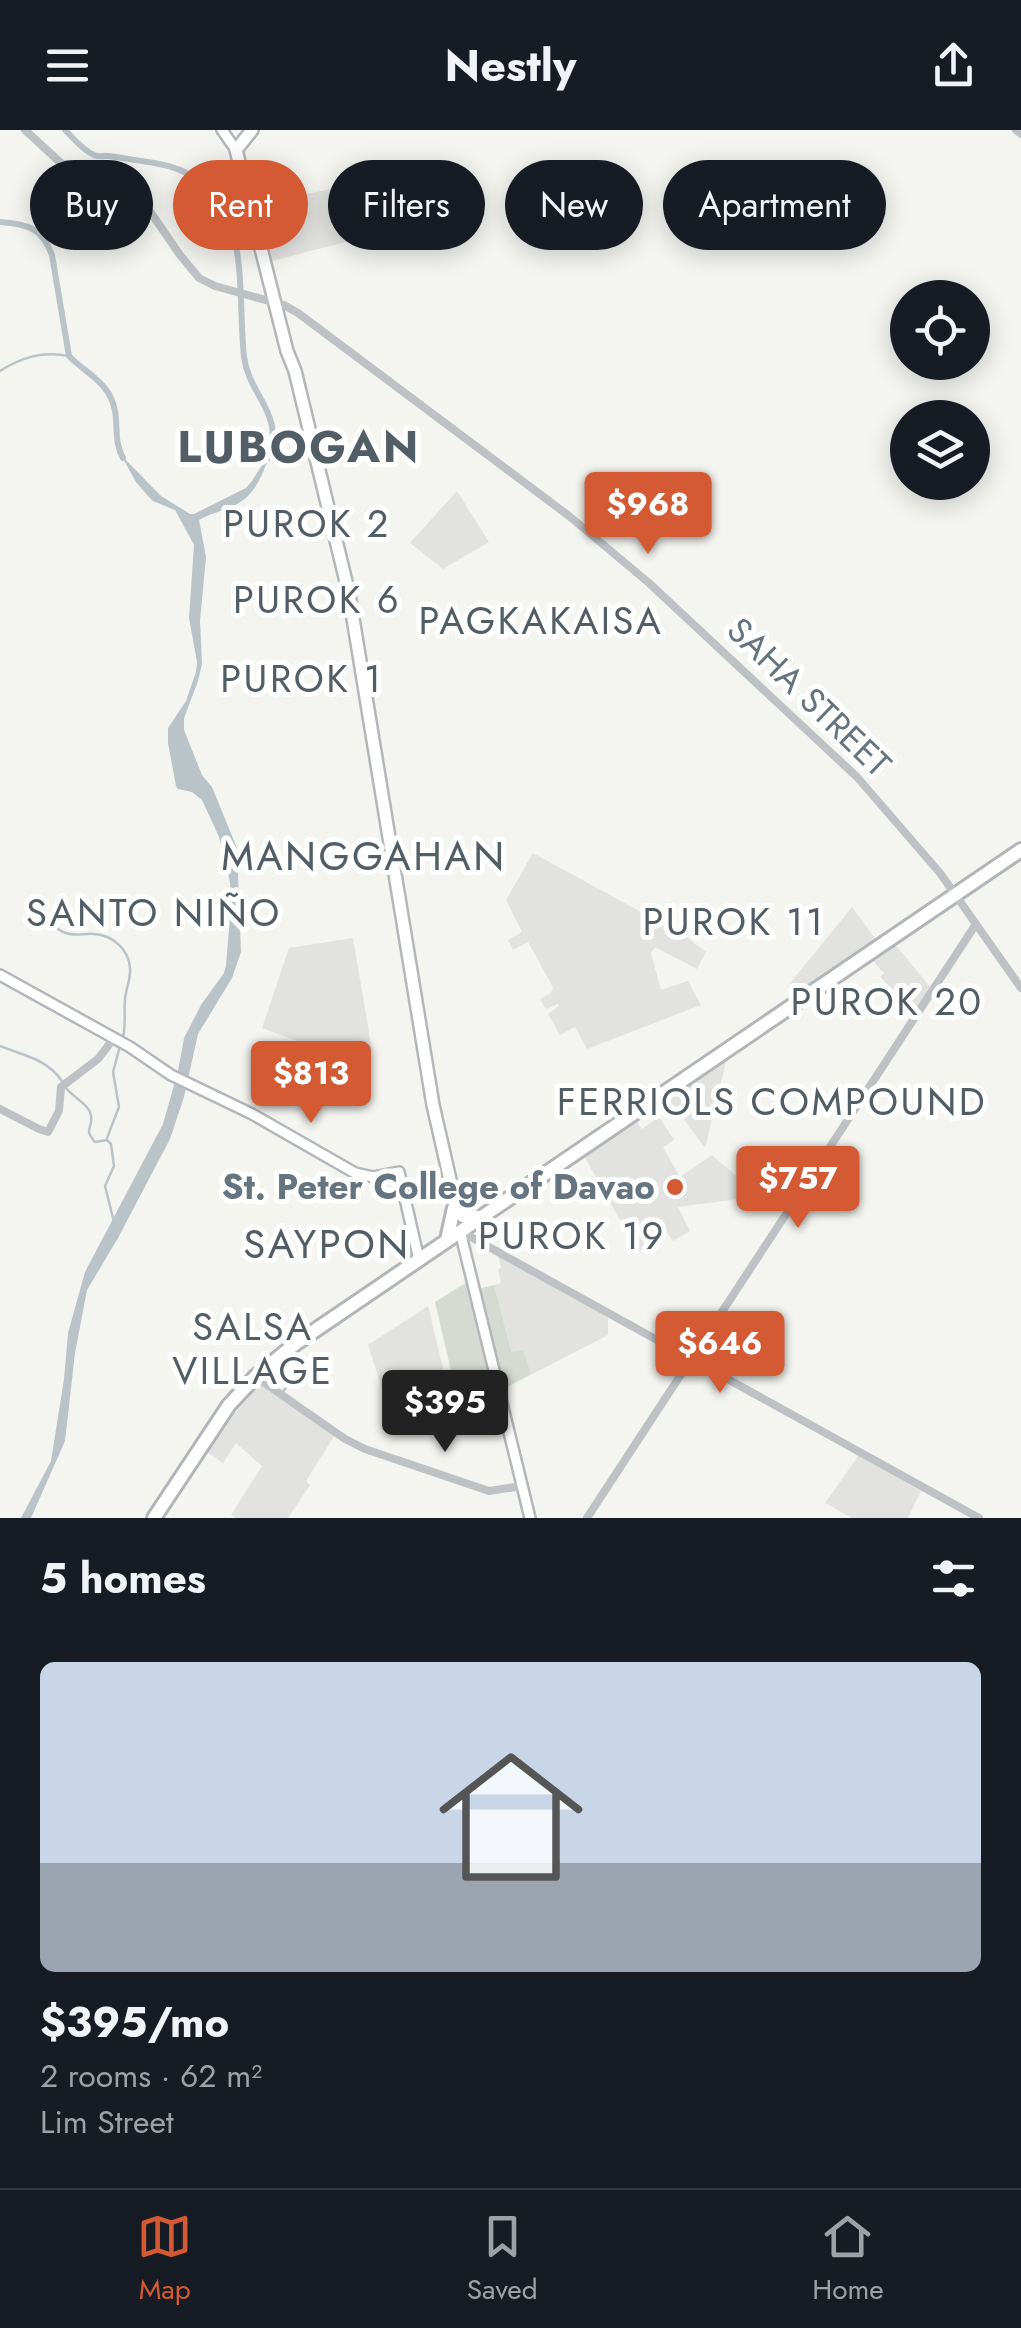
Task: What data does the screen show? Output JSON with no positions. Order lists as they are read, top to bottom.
{
  "streets": {
    "street": ["SAHA STREET"]
  },
  "districts": [
    "LUBOGAN",
    "PUROK 2",
    "PUROK 6",
    "PAGKAKAISA",
    "PUROK 1",
    "MANGGAHAN",
    "SANTO NIÑO",
    "PUROK 11",
    "PUROK 20",
    "FERRIOLS COMPOUND",
    "PUROK 19",
    "SAYPON",
    "SALSA VILLAGE"
  ],
  "places": ["St. Peter College of Davao"],
  "page": {
    "header": "Nestly",
    "chip": [
      "Buy",
      "Rent",
      "Filters",
      "New",
      "Apartment"
    ],
    "price": [
      "$968",
      "$813",
      "$757",
      "$646",
      "$395"
    ],
    "heading": "5 homes",
    "list": [
      {
        "name": "$395/mo",
        "note": "2 rooms · 62 m² · Lim Street"
      }
    ],
    "tabs": ["Map", "Saved", "Home"]
  }
}
